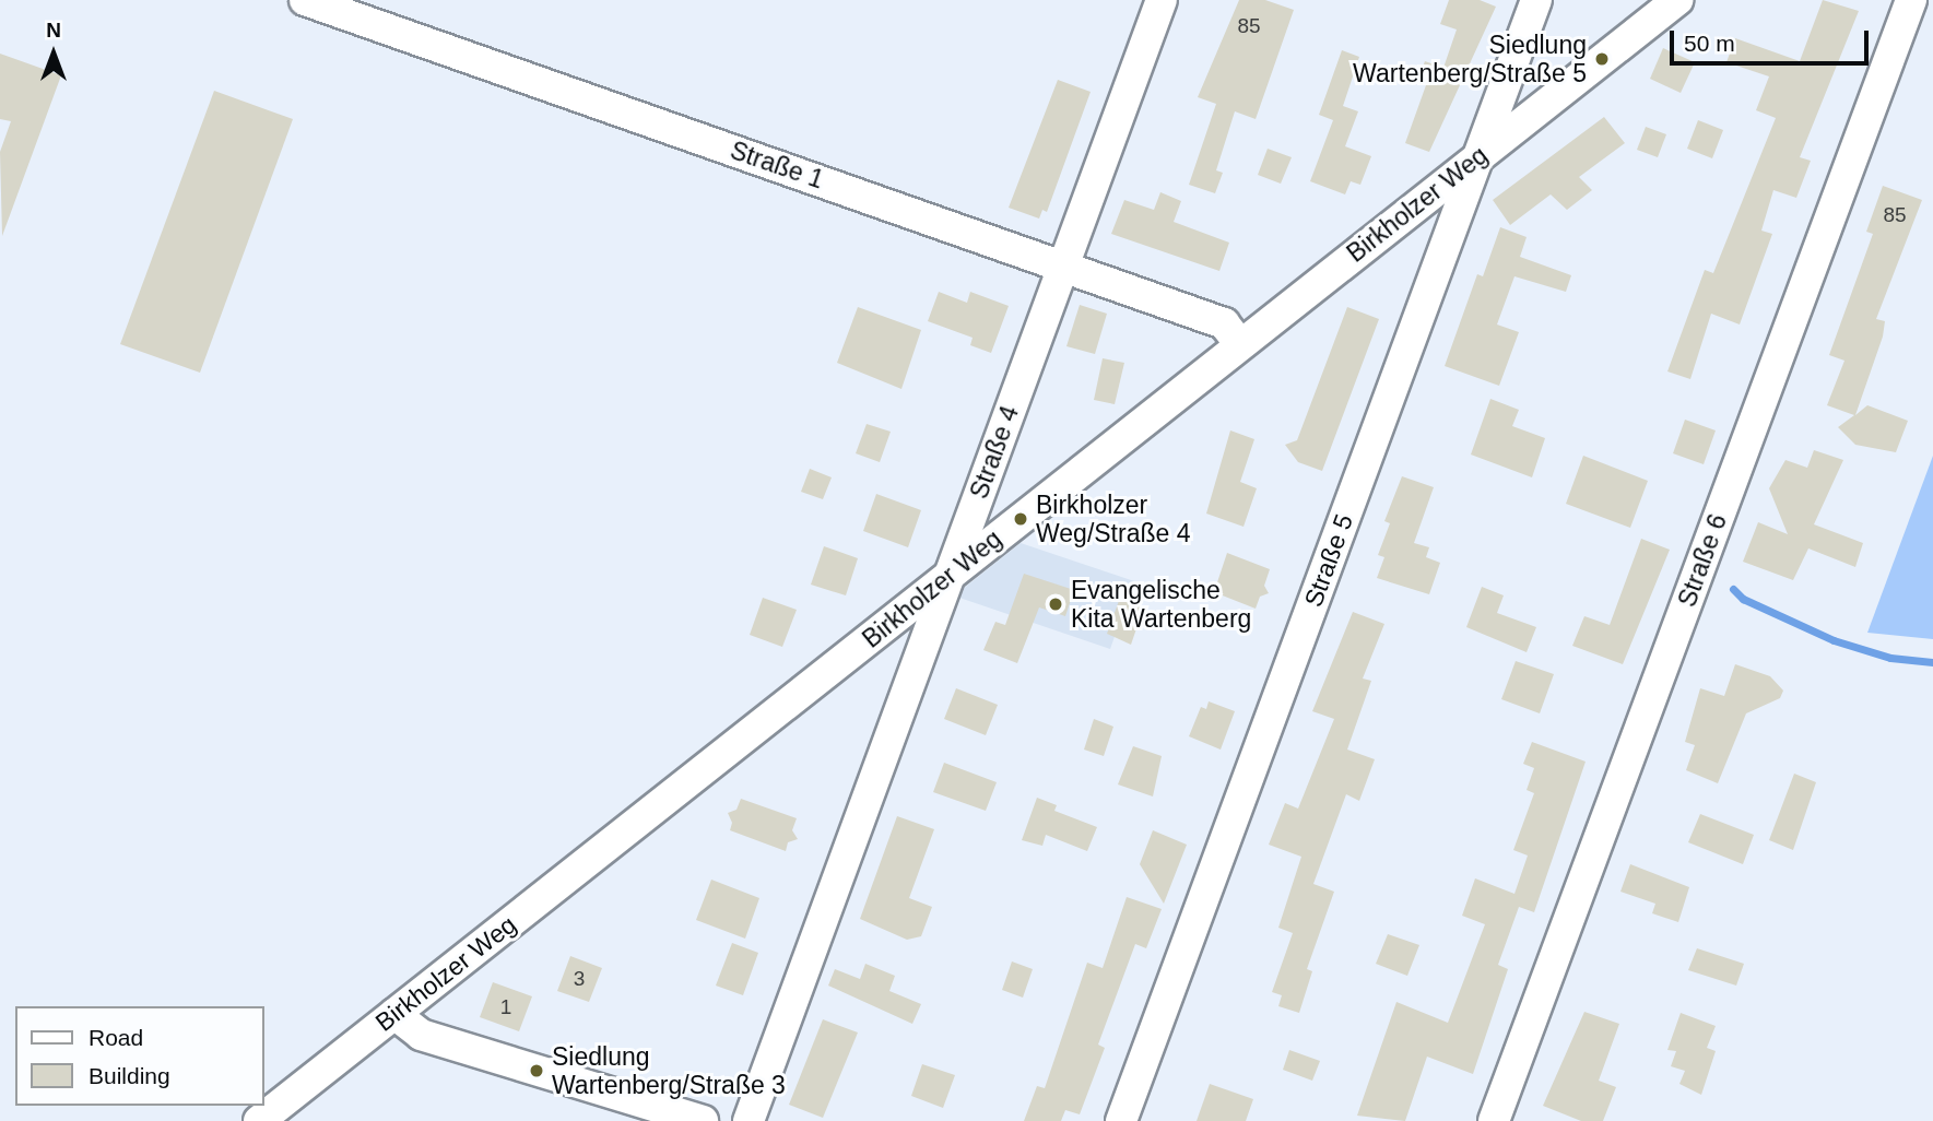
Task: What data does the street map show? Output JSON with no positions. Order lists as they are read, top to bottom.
{
  "streets": {
    "street": [
      "Straße 1",
      "Birkholzer Weg",
      "Straße 4",
      "Straße 5",
      "Straße 6"
    ]
  },
  "crossings": [
    ["Straße 1", "Birkholzer Weg"],
    ["Straße 1", "Straße 4"],
    ["Birkholzer Weg", "Straße 4"],
    ["Birkholzer Weg", "Straße 5"]
  ],
  "places": [
    "Siedlung Wartenberg/Straße 5",
    "Birkholzer Weg/Straße 4",
    "Evangelische Kita Wartenberg",
    "Siedlung Wartenberg/Straße 3"
  ],
  "house_numbers": [
    "85",
    "85",
    "3",
    "1"
  ],
  "legend": ["Road", "Building"],
  "scale_bar": "50 m",
  "north": "top"
}
